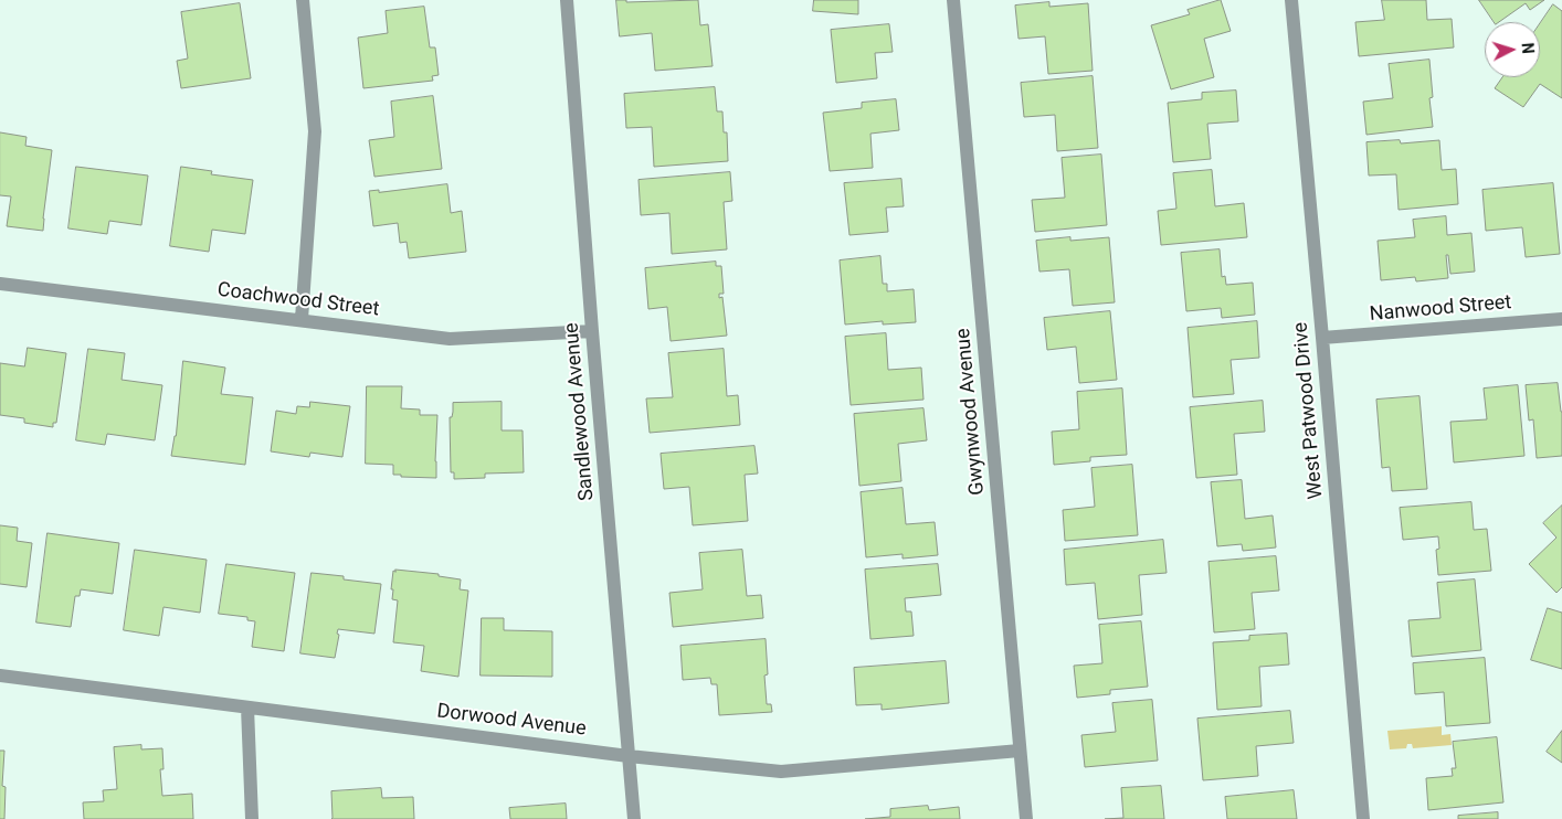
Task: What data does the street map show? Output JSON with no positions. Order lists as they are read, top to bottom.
{
  "streets": {
    "street": [
      "Coachwood Street",
      "Nanwood Street",
      "West Patwood Drive",
      "Sandlewood Avenue",
      "Gwynwood Avenue",
      "Dorwood Avenue"
    ]
  },
  "crossings": [
    ["Coachwood Street", "Sandlewood Avenue"],
    ["Nanwood Street", "West Patwood Drive"],
    ["Sandlewood Avenue", "Dorwood Avenue"],
    ["Gwynwood Avenue", "Dorwood Avenue"]
  ],
  "north": "right"
}
